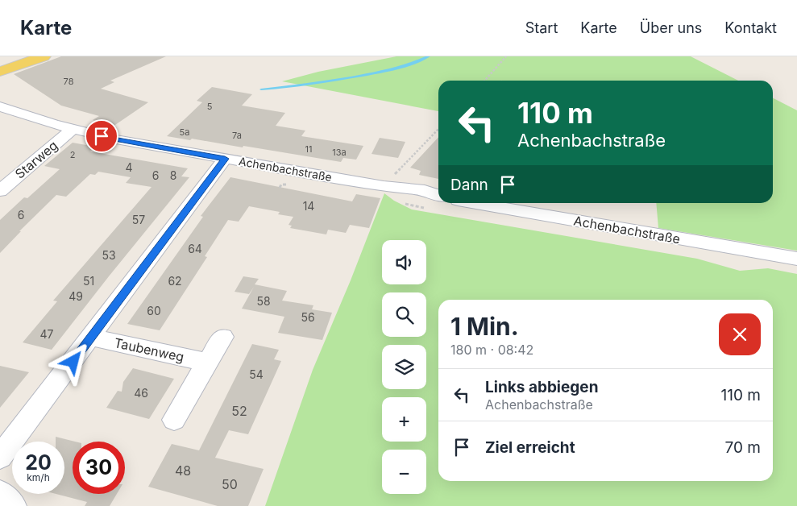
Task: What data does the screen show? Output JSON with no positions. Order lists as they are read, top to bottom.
{
  "streets": {
    "street": ["Starweg", "Achenbachstraße", "Taubenweg"]
  },
  "crossings": [
    ["Starweg", "Achenbachstraße"],
    ["Achenbachstraße", "Taubenweg"]
  ],
  "house_numbers": [
    "78",
    "5",
    "5a",
    "7a",
    "11",
    "13a",
    "2",
    "4",
    "6",
    "8",
    "14",
    "6",
    "57",
    "64",
    "53",
    "51",
    "62",
    "49",
    "58",
    "60",
    "56",
    "47",
    "54",
    "46",
    "52",
    "48",
    "50"
  ],
  "page": {
    "header": "Karte",
    "nav": [
      "Start",
      "Karte",
      "Über uns",
      "Kontakt"
    ],
    "turn": ["110 m", "Achenbachstraße"],
    "then": "Dann",
    "map_buttons": ["+", "−"],
    "heading": ["1 Min.", "180 m · 08:42"],
    "list": [
      {
        "name": "Links abbiegen",
        "note": "Achenbachstraße",
        "value": "110 m"
      },
      {
        "name": "Ziel erreicht",
        "value": "70 m"
      }
    ],
    "speed": "20 km/h",
    "limit": "30"
  }
}
